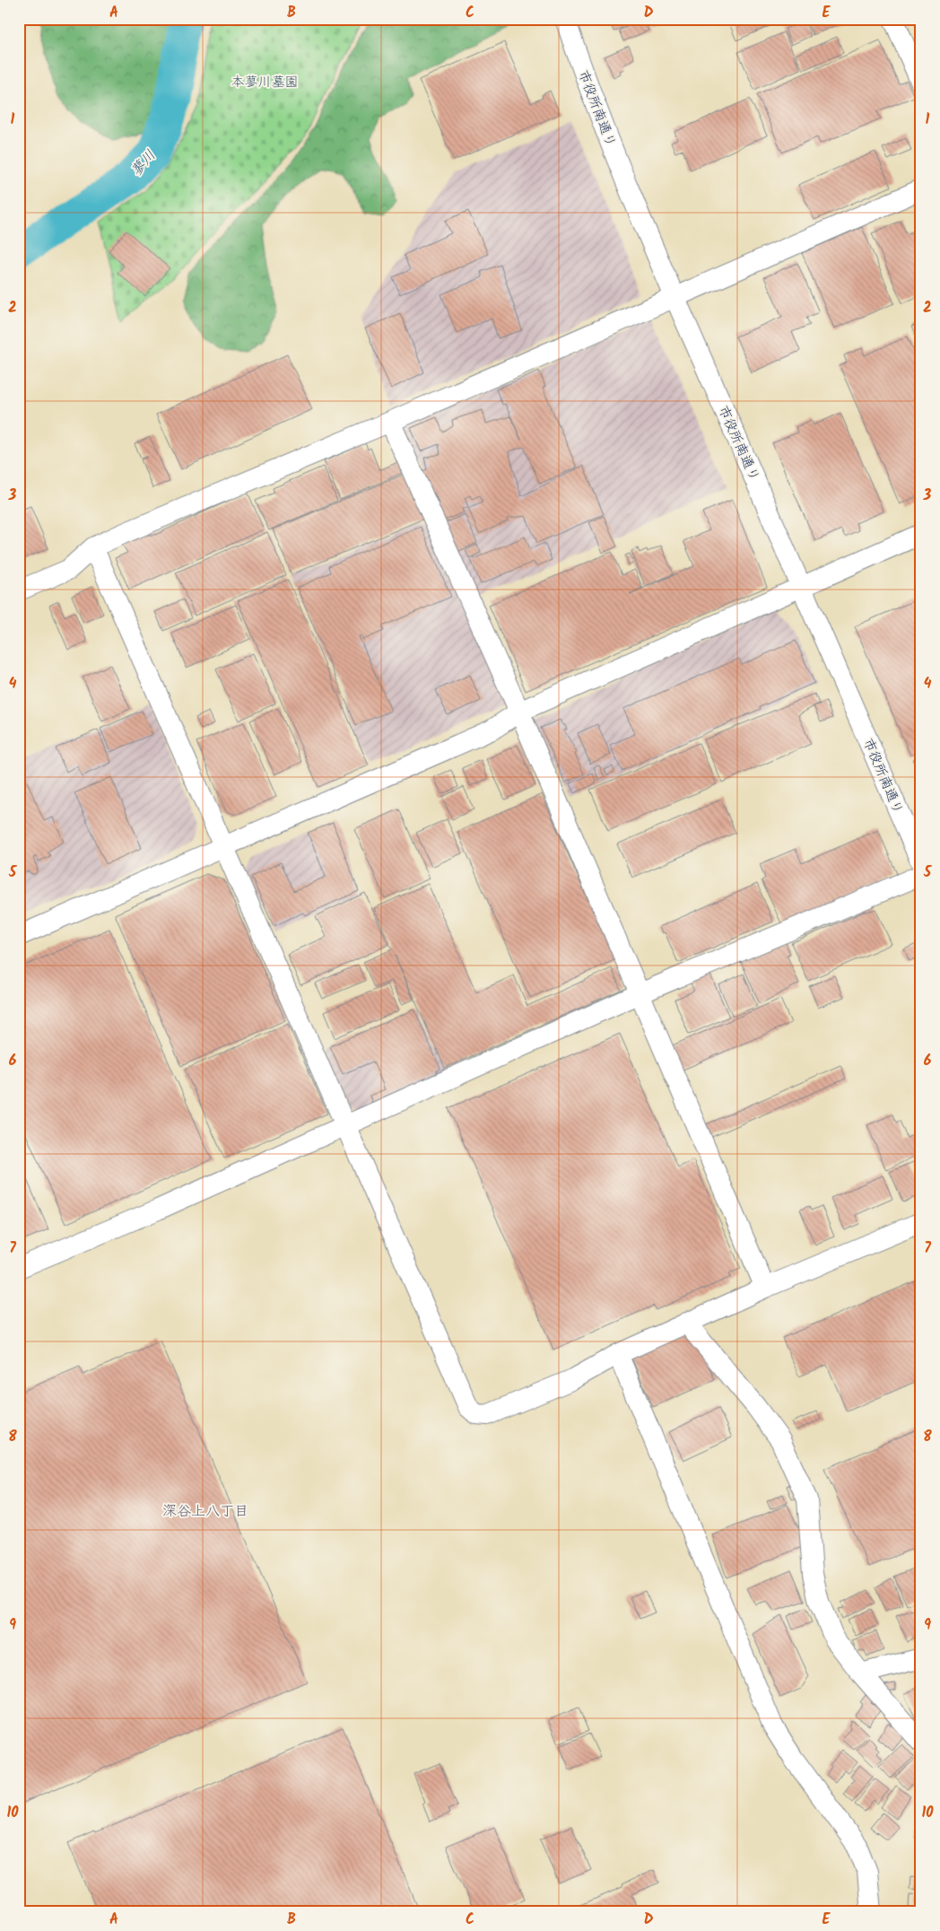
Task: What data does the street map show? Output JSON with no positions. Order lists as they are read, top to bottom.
{
  "streets": {
    "street": ["市役所南通り"]
  },
  "districts": ["深谷上八丁目"],
  "water": ["蓼川"],
  "parks": ["本蓼川墓園"],
  "grid": {
    "columns": [
      "A",
      "B",
      "C",
      "D",
      "E"
    ],
    "rows": [
      "1",
      "2",
      "3",
      "4",
      "5",
      "6",
      "7",
      "8",
      "9",
      "10"
    ]
  }
}
